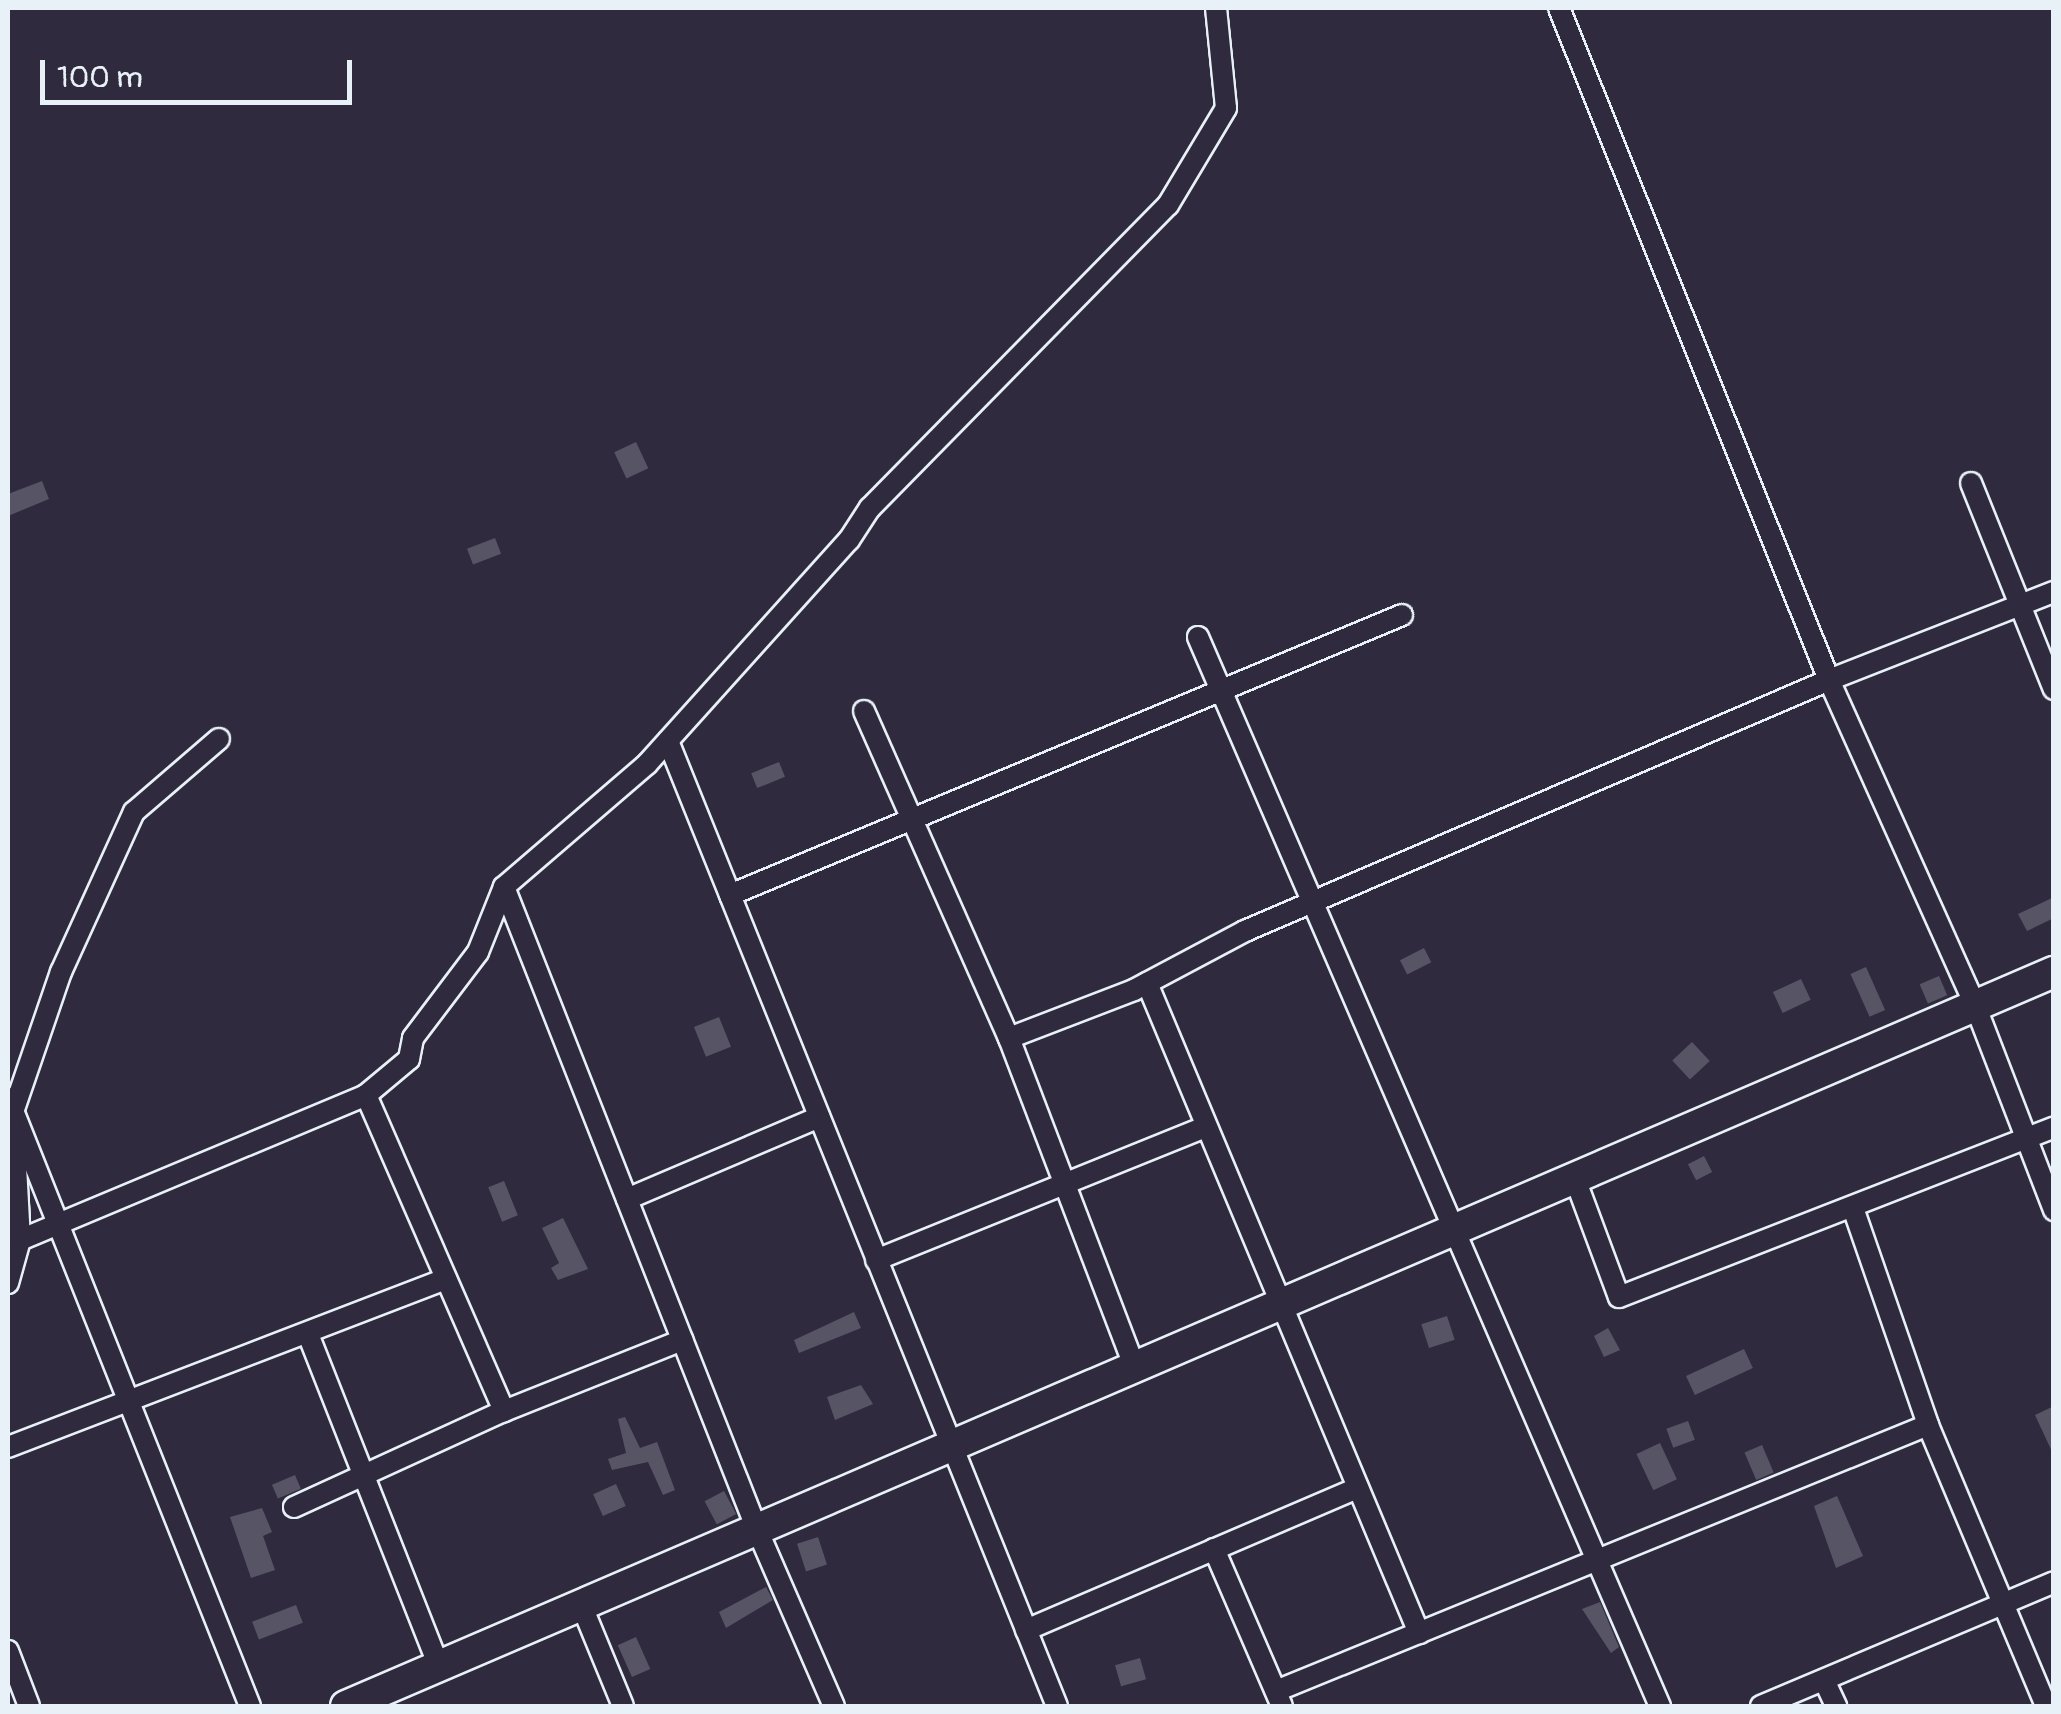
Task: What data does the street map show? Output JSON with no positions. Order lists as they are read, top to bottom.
{
  "scale_bar": "100 m"
}
